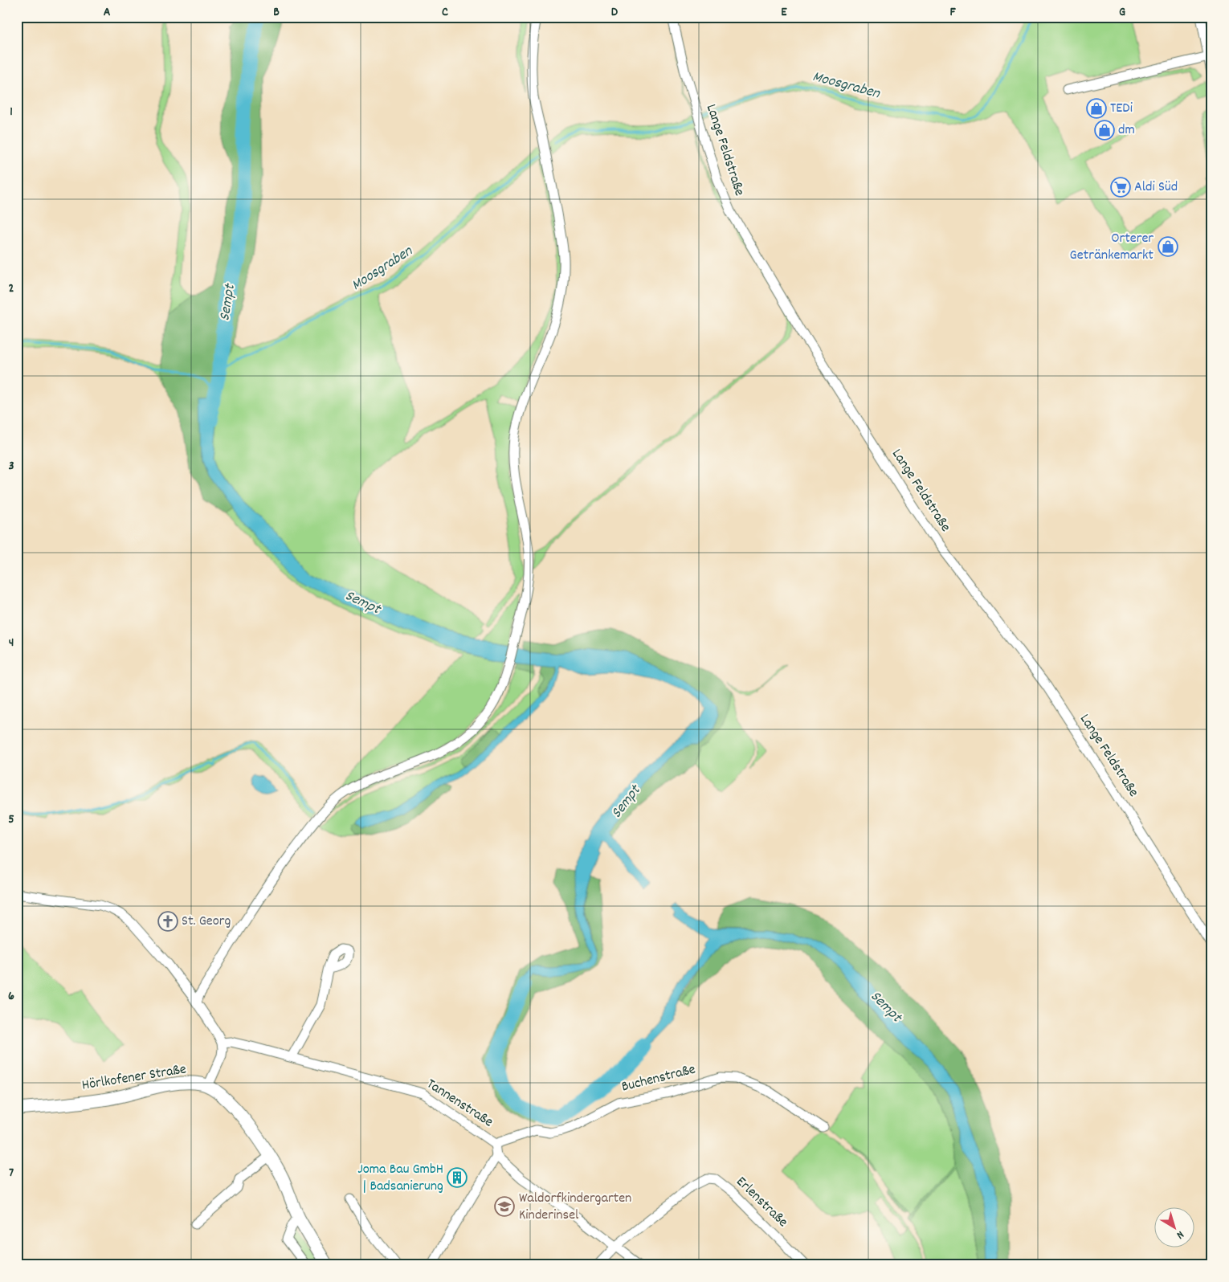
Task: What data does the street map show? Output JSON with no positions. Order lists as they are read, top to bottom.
{
  "streets": {
    "street": [
      "Lange Feldstraße",
      "Hörlkofener Straße",
      "Buchenstraße",
      "Tannenstraße",
      "Erlenstraße"
    ]
  },
  "crossings": [
    ["Buchenstraße", "Tannenstraße"]
  ],
  "water": ["Moosgraben", "Sempt"],
  "places": {
    "shop": ["TEDi", "dm", "Orterer Getränkemarkt"],
    "supermarket": ["Aldi Süd"],
    "church": ["St. Georg"],
    "building": ["Joma Bau GmbH | Badsanierung"],
    "school or university": ["Waldorfkindergarten Kinderinsel"]
  },
  "north": "bottom right",
  "grid": {
    "columns": [
      "A",
      "B",
      "C",
      "D",
      "E",
      "F",
      "G"
    ],
    "rows": [
      "1",
      "2",
      "3",
      "4",
      "5",
      "6",
      "7"
    ]
  }
}
